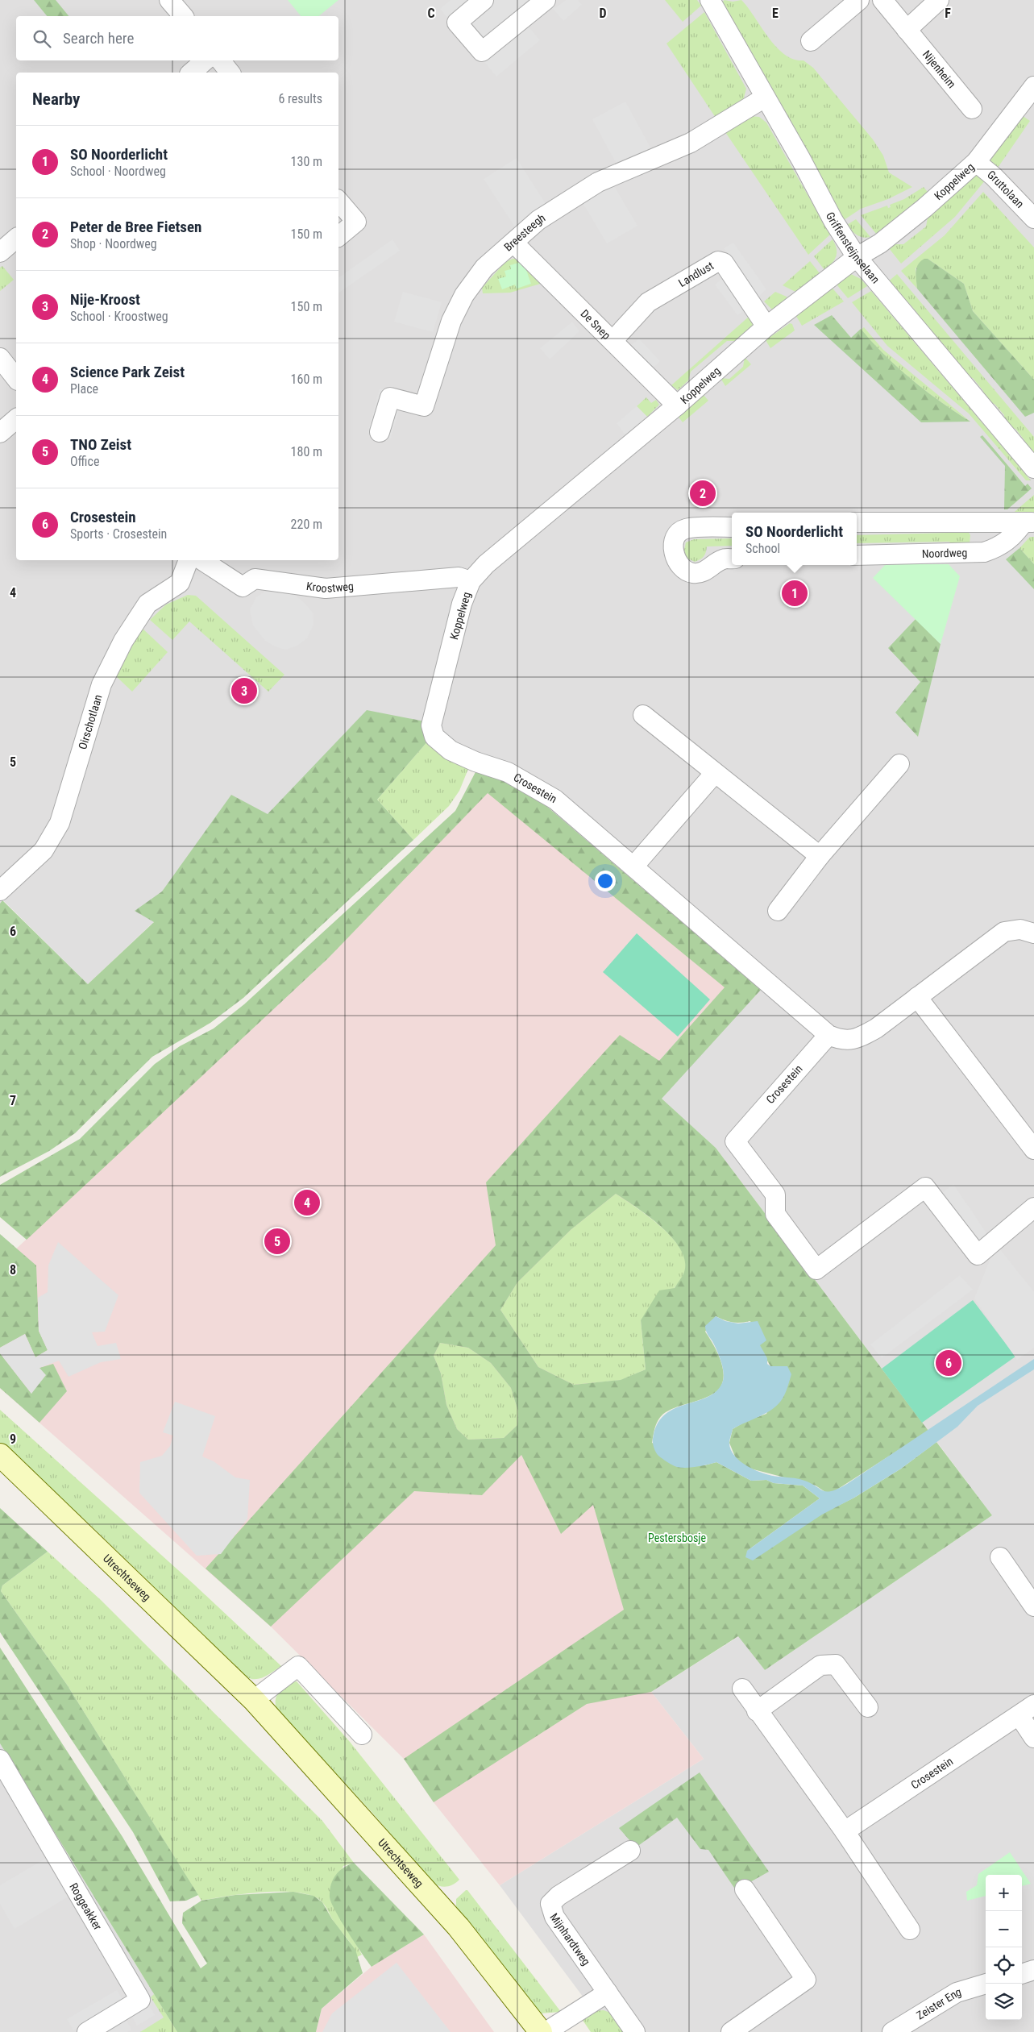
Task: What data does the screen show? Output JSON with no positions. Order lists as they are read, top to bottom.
{
  "streets": {
    "main road": ["Utrechtseweg"],
    "street": [
      "Nijenheim",
      "Koppelweg",
      "Gruttolaan",
      "Breesteegh",
      "Griffensteijnselaan",
      "Landlust",
      "De Snep",
      "Noordweg",
      "Kroostweg",
      "Oirschotlaan",
      "Crosestein",
      "Roggeakker",
      "Mijnhardtweg",
      "Zeister Eng"
    ]
  },
  "crossings": [
    ["Koppelweg", "Gruttolaan"],
    ["Koppelweg", "Griffensteijnselaan"],
    ["Koppelweg", "Landlust"],
    ["Koppelweg", "De Snep"],
    ["Koppelweg", "Kroostweg"],
    ["Koppelweg", "Crosestein"],
    ["Breesteegh", "Griffensteijnselaan"],
    ["Breesteegh", "De Snep"],
    ["Landlust", "De Snep"]
  ],
  "parks": ["Pestersbosje"],
  "page": {
    "search": "Search here",
    "heading": ["Nearby", "6 results"],
    "list": [
      {
        "mark": "1",
        "name": "SO Noorderlicht",
        "note": "School · Noordweg",
        "value": "130 m"
      },
      {
        "mark": "2",
        "name": "Peter de Bree Fietsen",
        "note": "Shop · Noordweg",
        "value": "150 m"
      },
      {
        "mark": "3",
        "name": "Nije-Kroost",
        "note": "School · Kroostweg",
        "value": "150 m"
      },
      {
        "mark": "4",
        "name": "Science Park Zeist",
        "note": "Place",
        "value": "160 m"
      },
      {
        "mark": "5",
        "name": "TNO Zeist",
        "note": "Office",
        "value": "180 m"
      },
      {
        "mark": "6",
        "name": "Crosestein",
        "note": "Sports · Crosestein",
        "value": "220 m"
      }
    ],
    "pins": [
      "2",
      "1",
      "3",
      "4",
      "5",
      "6"
    ],
    "popup": ["SO Noorderlicht", "School"],
    "map_buttons": ["+", "−"]
  },
  "grid": {
    "columns": [
      "C",
      "D",
      "E",
      "F"
    ],
    "rows": [
      "4",
      "5",
      "6",
      "7",
      "8",
      "9"
    ]
  }
}
